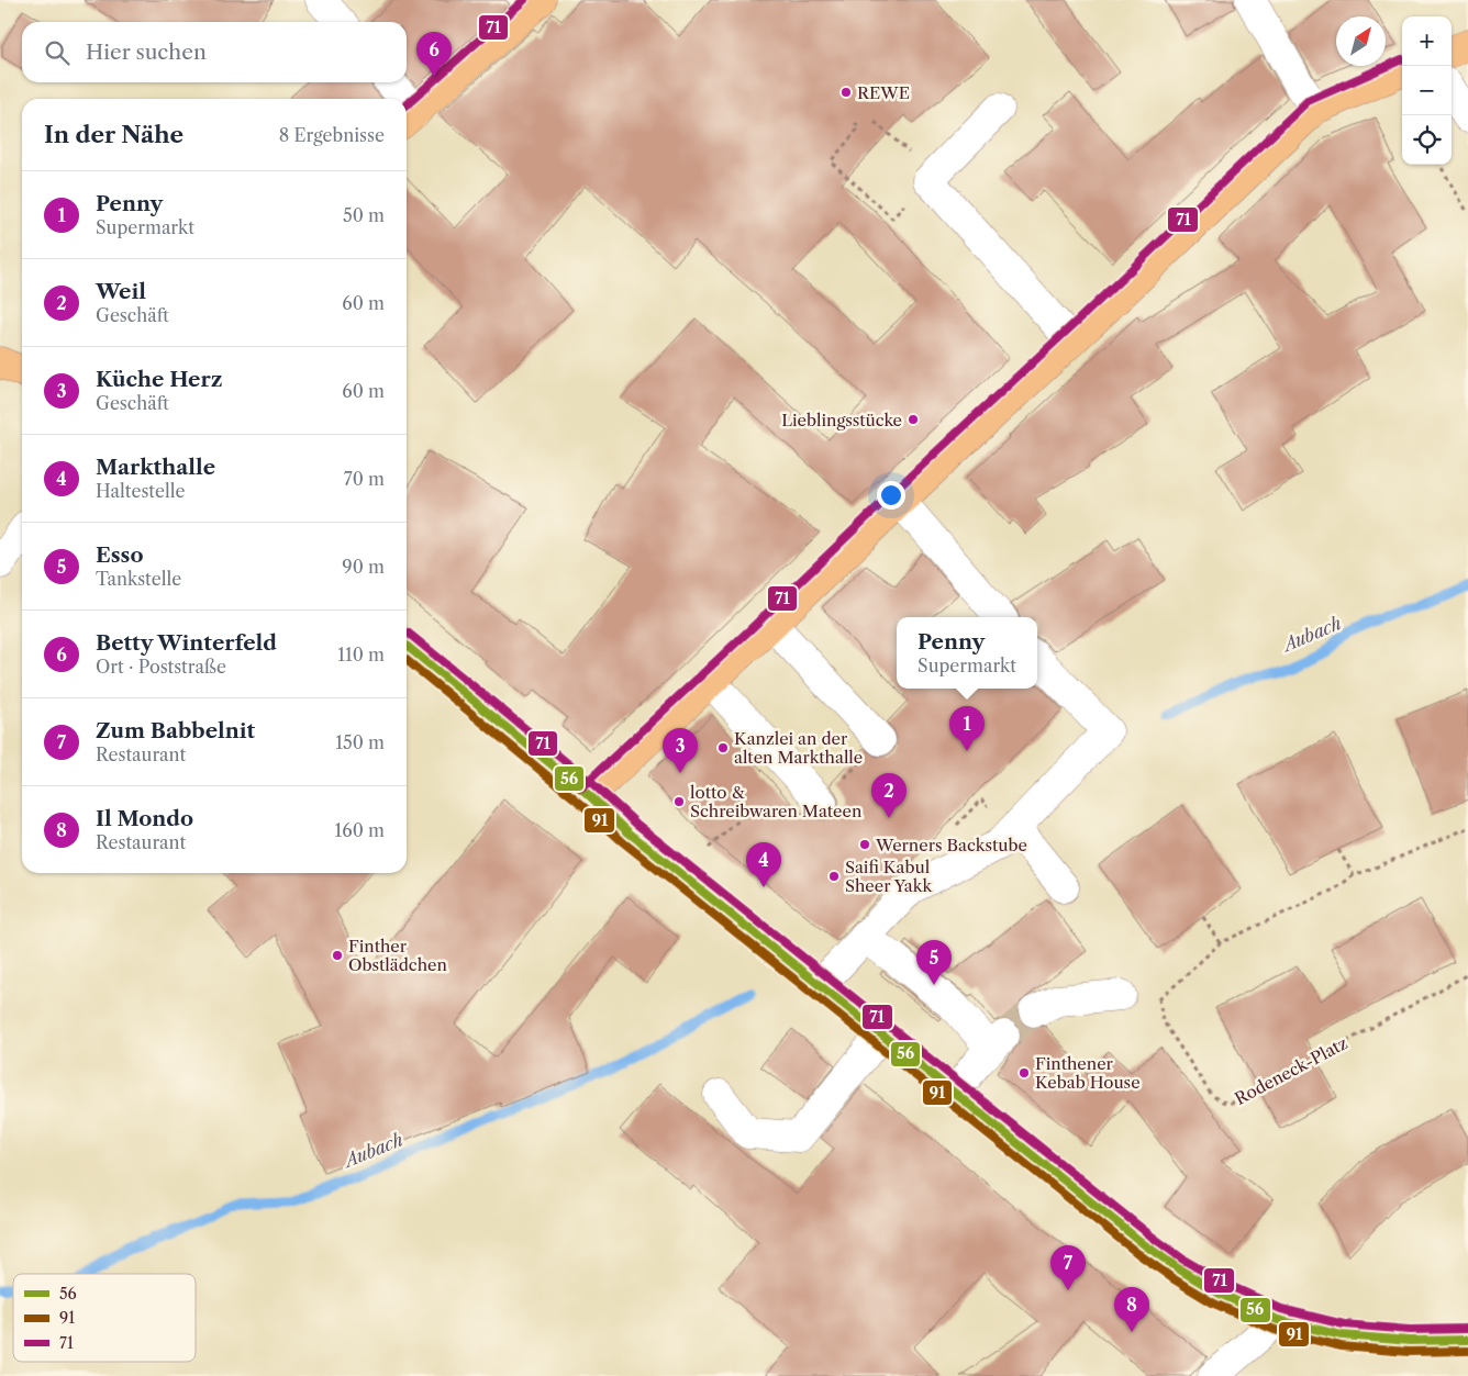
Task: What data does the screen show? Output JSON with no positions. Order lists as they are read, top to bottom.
{
  "streets": {
    "path": ["Rodeneck-Platz"]
  },
  "water": ["Aubach"],
  "places": [
    "REWE",
    "Lieblingsstücke",
    "Kanzlei an der alten Markthalle",
    "lotto & Schreibwaren Mateen",
    "Werners Backstube",
    "Saifi Kabul Sheer Yakk",
    "Finther Obstlädchen",
    "Finthener Kebab House"
  ],
  "lines": ["transit line 71", "transit line 56", "transit line 91"],
  "legend": ["56", "91", "71"],
  "north": "top right",
  "page": {
    "map_buttons": ["+", "−"],
    "search": "Hier suchen",
    "pins": [
      "6",
      "1",
      "3",
      "2",
      "4",
      "5",
      "7",
      "8"
    ],
    "heading": ["In der Nähe", "8 Ergebnisse"],
    "list": [
      {
        "mark": "1",
        "name": "Penny",
        "note": "Supermarkt",
        "value": "50 m"
      },
      {
        "mark": "2",
        "name": "Weil",
        "note": "Geschäft",
        "value": "60 m"
      },
      {
        "mark": "3",
        "name": "Küche Herz",
        "note": "Geschäft",
        "value": "60 m"
      },
      {
        "mark": "4",
        "name": "Markthalle",
        "note": "Haltestelle",
        "value": "70 m"
      },
      {
        "mark": "5",
        "name": "Esso",
        "note": "Tankstelle",
        "value": "90 m"
      },
      {
        "mark": "6",
        "name": "Betty Winterfeld",
        "note": "Ort · Poststraße",
        "value": "110 m"
      },
      {
        "mark": "7",
        "name": "Zum Babbelnit",
        "note": "Restaurant",
        "value": "150 m"
      },
      {
        "mark": "8",
        "name": "Il Mondo",
        "note": "Restaurant",
        "value": "160 m"
      }
    ],
    "popup": ["Penny", "Supermarkt"]
  }
}
